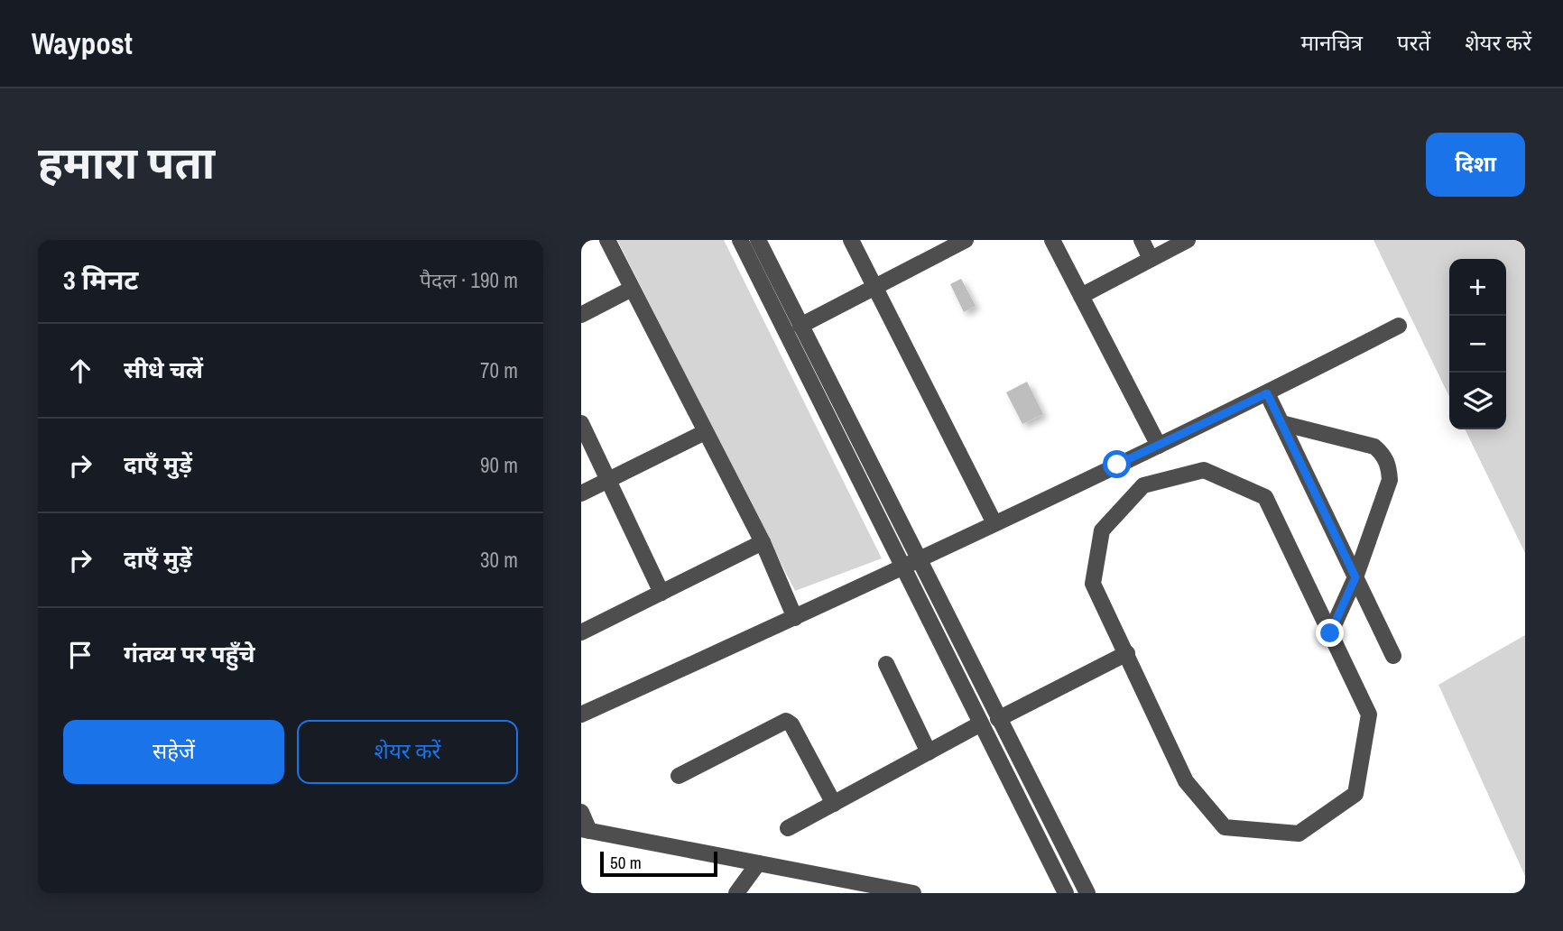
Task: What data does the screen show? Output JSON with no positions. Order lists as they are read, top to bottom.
{
  "scale_bar": "50 m",
  "page": {
    "header": "Waypost",
    "nav": ["मानचित्र", "परतें", "शेयर करें"],
    "title": "हमारा पता",
    "buttons": [
      "दिशा",
      ["सहेजें", "शेयर करें"]
    ],
    "heading": ["3 मिनट", "पैदल · 190 m"],
    "map_buttons": ["+", "−"],
    "list": [
      ["सीधे चलें", "70 m"],
      ["दाएँ मुड़ें", "90 m"],
      ["दाएँ मुड़ें", "30 m"],
      "गंतव्य पर पहुँचे"
    ],
    "scale": "50 m"
  }
}
